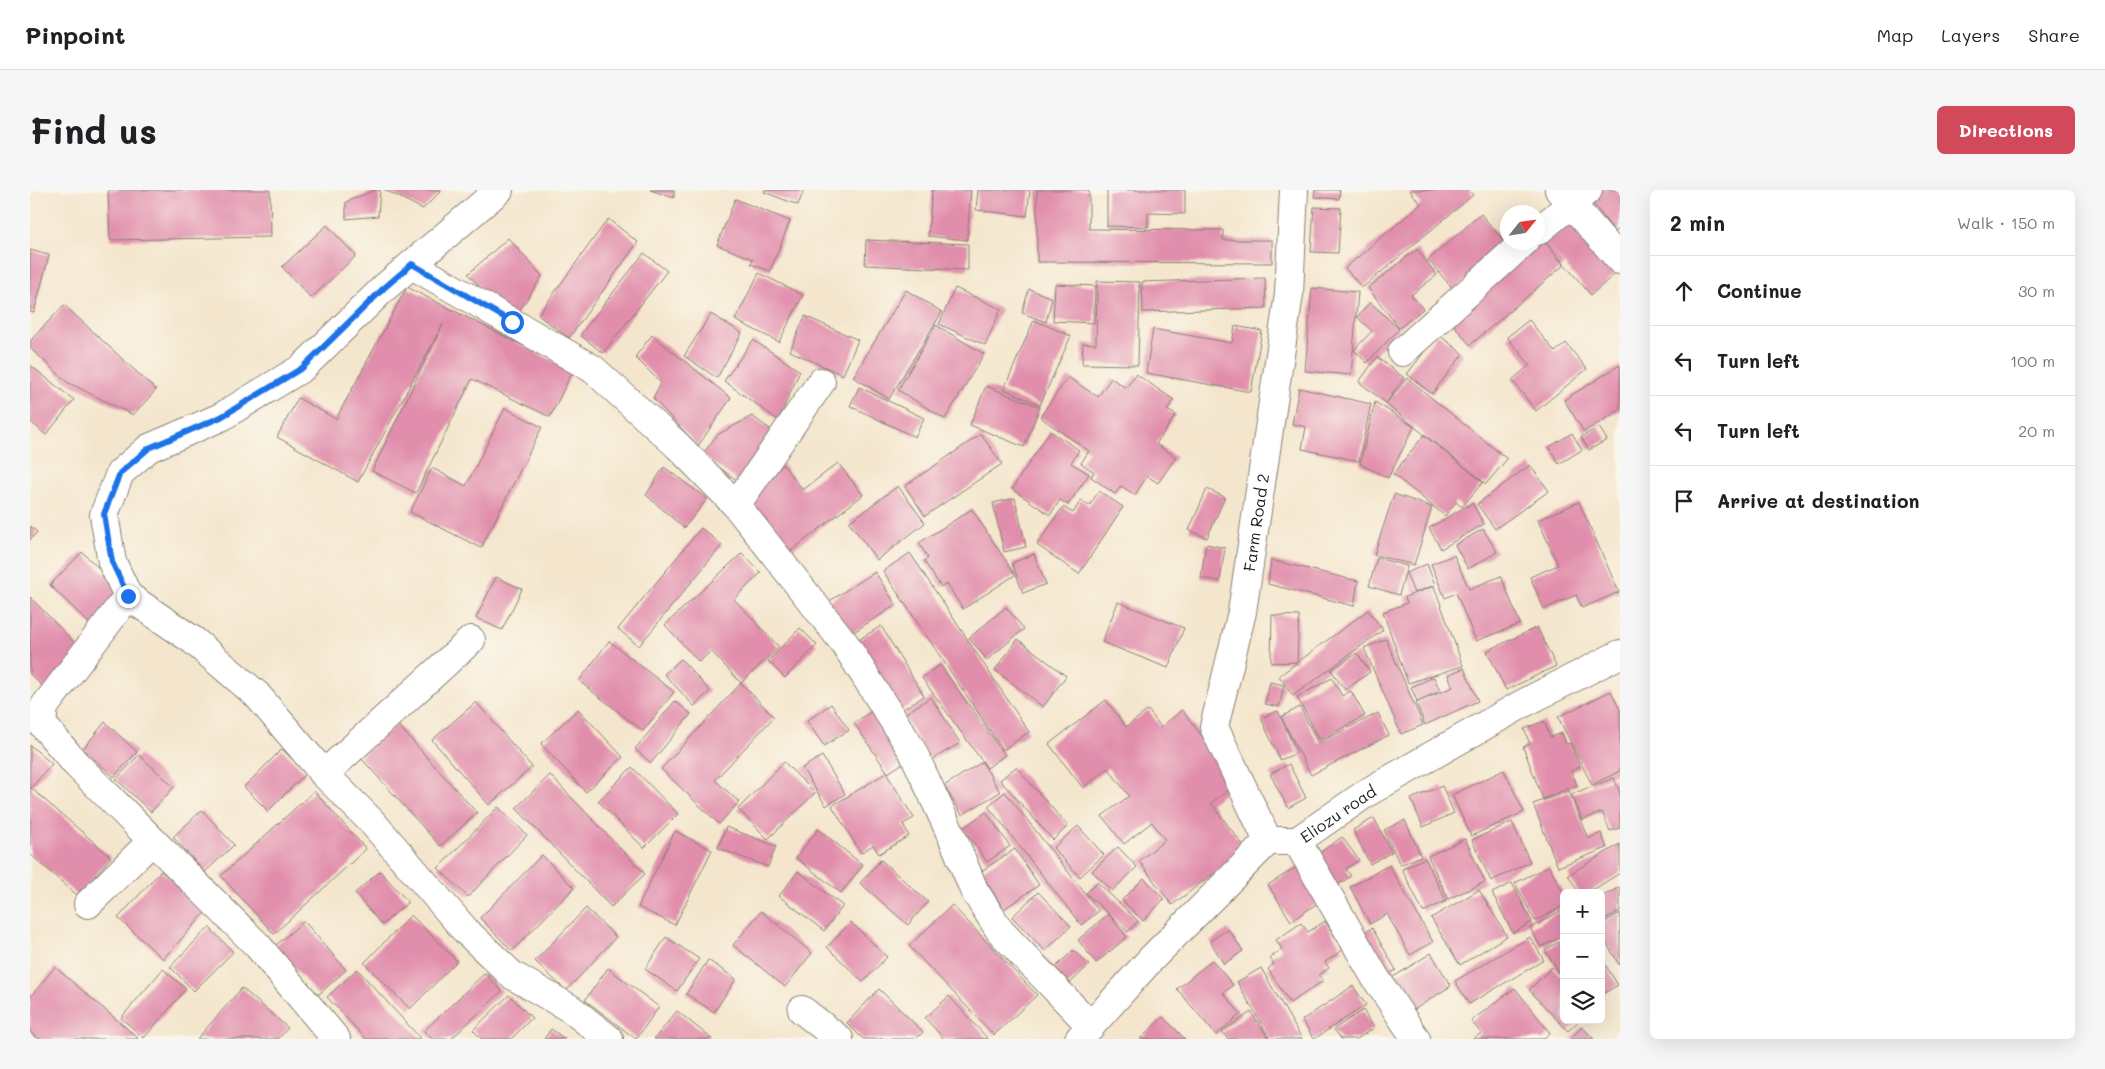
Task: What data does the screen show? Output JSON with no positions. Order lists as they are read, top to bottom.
{
  "streets": {
    "street": ["Farm Road 2", "Eliozu road"]
  },
  "crossings": [
    ["Farm Road 2", "Eliozu road"]
  ],
  "north": "top right",
  "page": {
    "header": "Pinpoint",
    "nav": ["Map", "Layers", "Share"],
    "buttons": "Directions",
    "title": "Find us",
    "heading": ["2 min", "Walk · 150 m"],
    "list": [
      ["Continue", "30 m"],
      ["Turn left", "100 m"],
      ["Turn left", "20 m"],
      "Arrive at destination"
    ],
    "map_buttons": ["+", "−"]
  }
}
